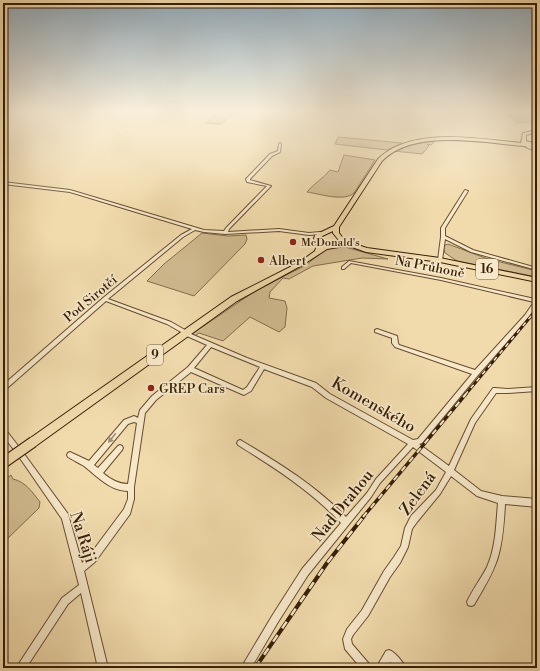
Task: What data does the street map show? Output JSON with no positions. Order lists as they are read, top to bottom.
{
  "streets": {
    "main road": ["16", "9"],
    "street": [
      "Na Průhoně",
      "Pod Sirotčí",
      "Komenského",
      "Zelená",
      "Nad Drahou",
      "Na Ráji"
    ]
  },
  "crossings": [
    ["Na Průhoně", "Nad Drahou"],
    ["16", "9"],
    ["Komenského", "Zelená"],
    ["Komenského", "Nad Drahou"]
  ],
  "places": ["McDonald's", "Albert", "GREP Cars"]
}
